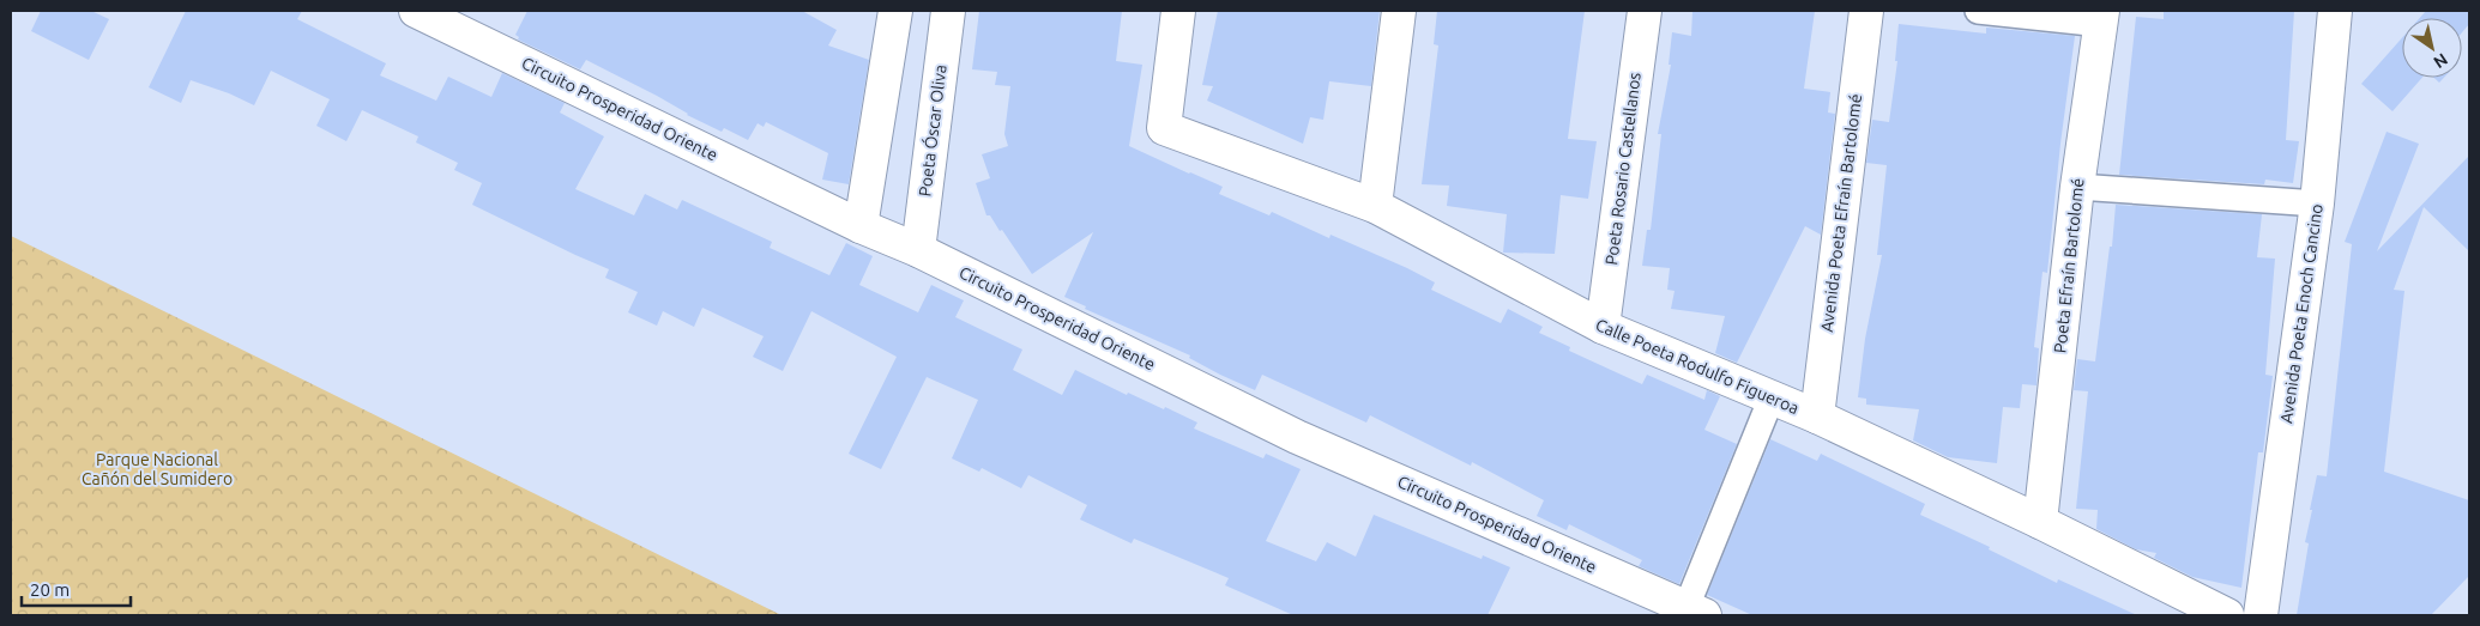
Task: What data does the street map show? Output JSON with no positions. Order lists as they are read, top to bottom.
{
  "streets": {
    "street": [
      "Circuito Prosperidad Oriente",
      "Poeta Óscar Oliva",
      "Poeta Rosario Castellanos",
      "Avenida Poeta Efraín Bartolomé",
      "Poeta Efraín Bartolomé",
      "Avenida Poeta Enoch Cancino",
      "Calle Poeta Rodulfo Figueroa"
    ]
  },
  "crossings": [
    ["Circuito Prosperidad Oriente", "Poeta Óscar Oliva"],
    ["Poeta Rosario Castellanos", "Calle Poeta Rodulfo Figueroa"],
    ["Avenida Poeta Efraín Bartolomé", "Calle Poeta Rodulfo Figueroa"],
    ["Poeta Efraín Bartolomé", "Calle Poeta Rodulfo Figueroa"]
  ],
  "parks": ["Parque Nacional Cañón del Sumidero"],
  "scale_bar": "20 m",
  "north": "bottom right"
}
